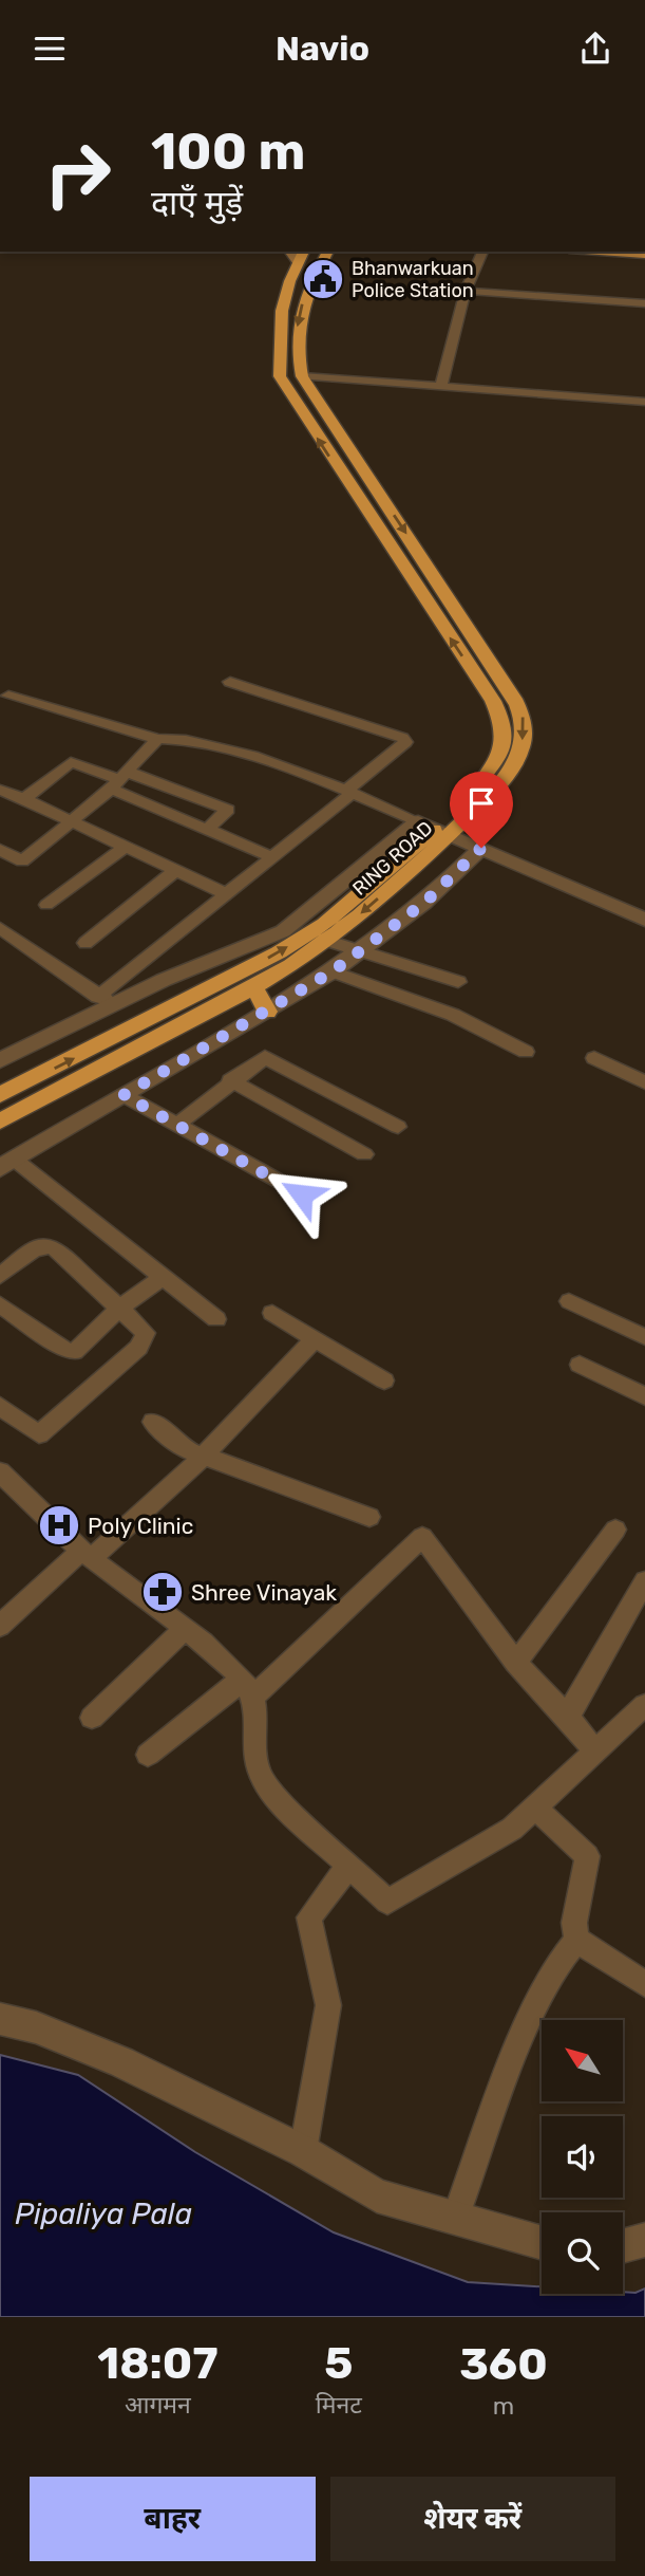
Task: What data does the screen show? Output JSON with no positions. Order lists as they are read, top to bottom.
{
  "streets": {
    "highway": ["RING ROAD"]
  },
  "water": ["Pipaliya Pala"],
  "places": {
    "public building": ["Bhanwarkuan Police Station"],
    "hospital": ["Poly Clinic"],
    "pharmacy": ["Shree Vinayak"]
  },
  "north": "top left",
  "page": {
    "header": "Navio",
    "turn": ["100 m", "दाएँ मुड़ें"],
    "eta": [
      "18:07",
      "आगमन",
      "5",
      "मिनट",
      "360",
      "m"
    ],
    "buttons": ["बाहर", "शेयर करें"]
  }
}
